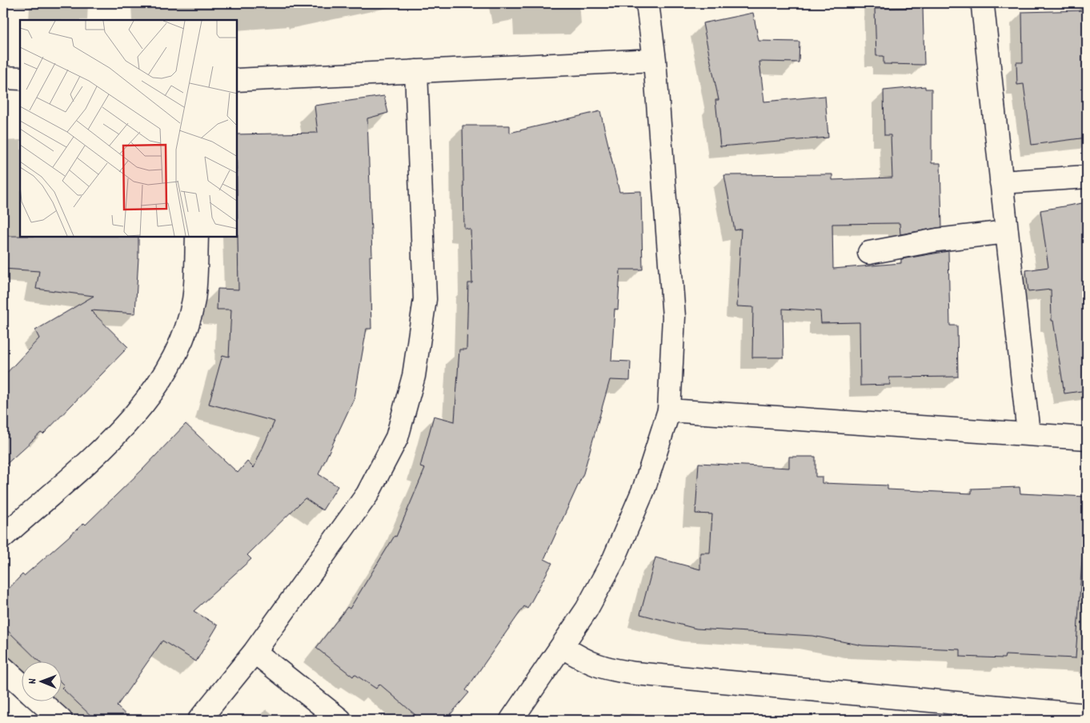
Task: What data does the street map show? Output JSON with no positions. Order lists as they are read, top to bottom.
{
  "north": "left"
}
